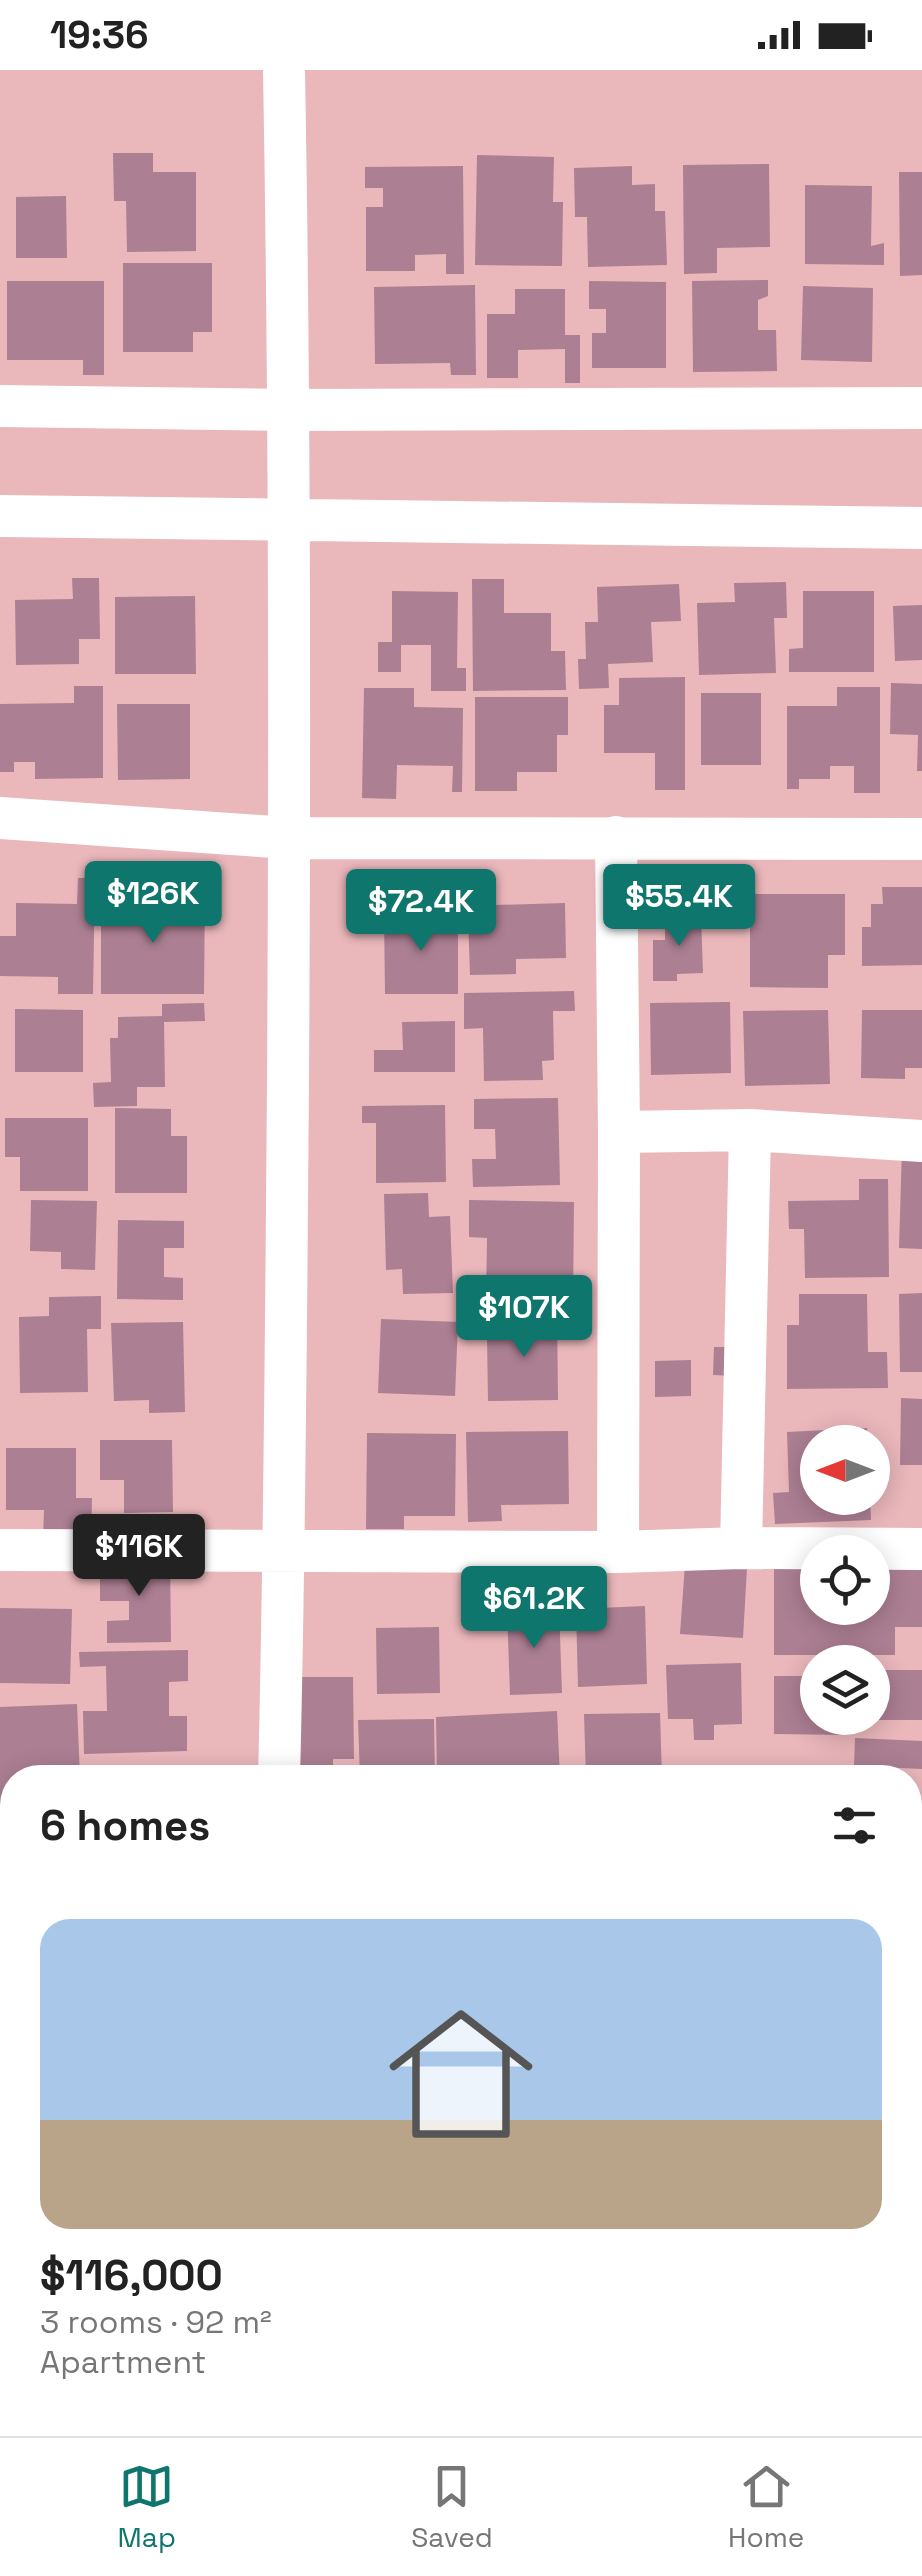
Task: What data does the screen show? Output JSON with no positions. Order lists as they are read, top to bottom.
{
  "north": "left",
  "page": {
    "status": "19:36",
    "price": [
      "$126K",
      "$55.4K",
      "$72.4K",
      "$107K",
      "$116K",
      "$61.2K"
    ],
    "heading": "6 homes",
    "list": [
      {
        "name": "$116,000",
        "note": "3 rooms · 92 m² · Apartment"
      }
    ],
    "tabs": ["Map", "Saved", "Home"]
  }
}
